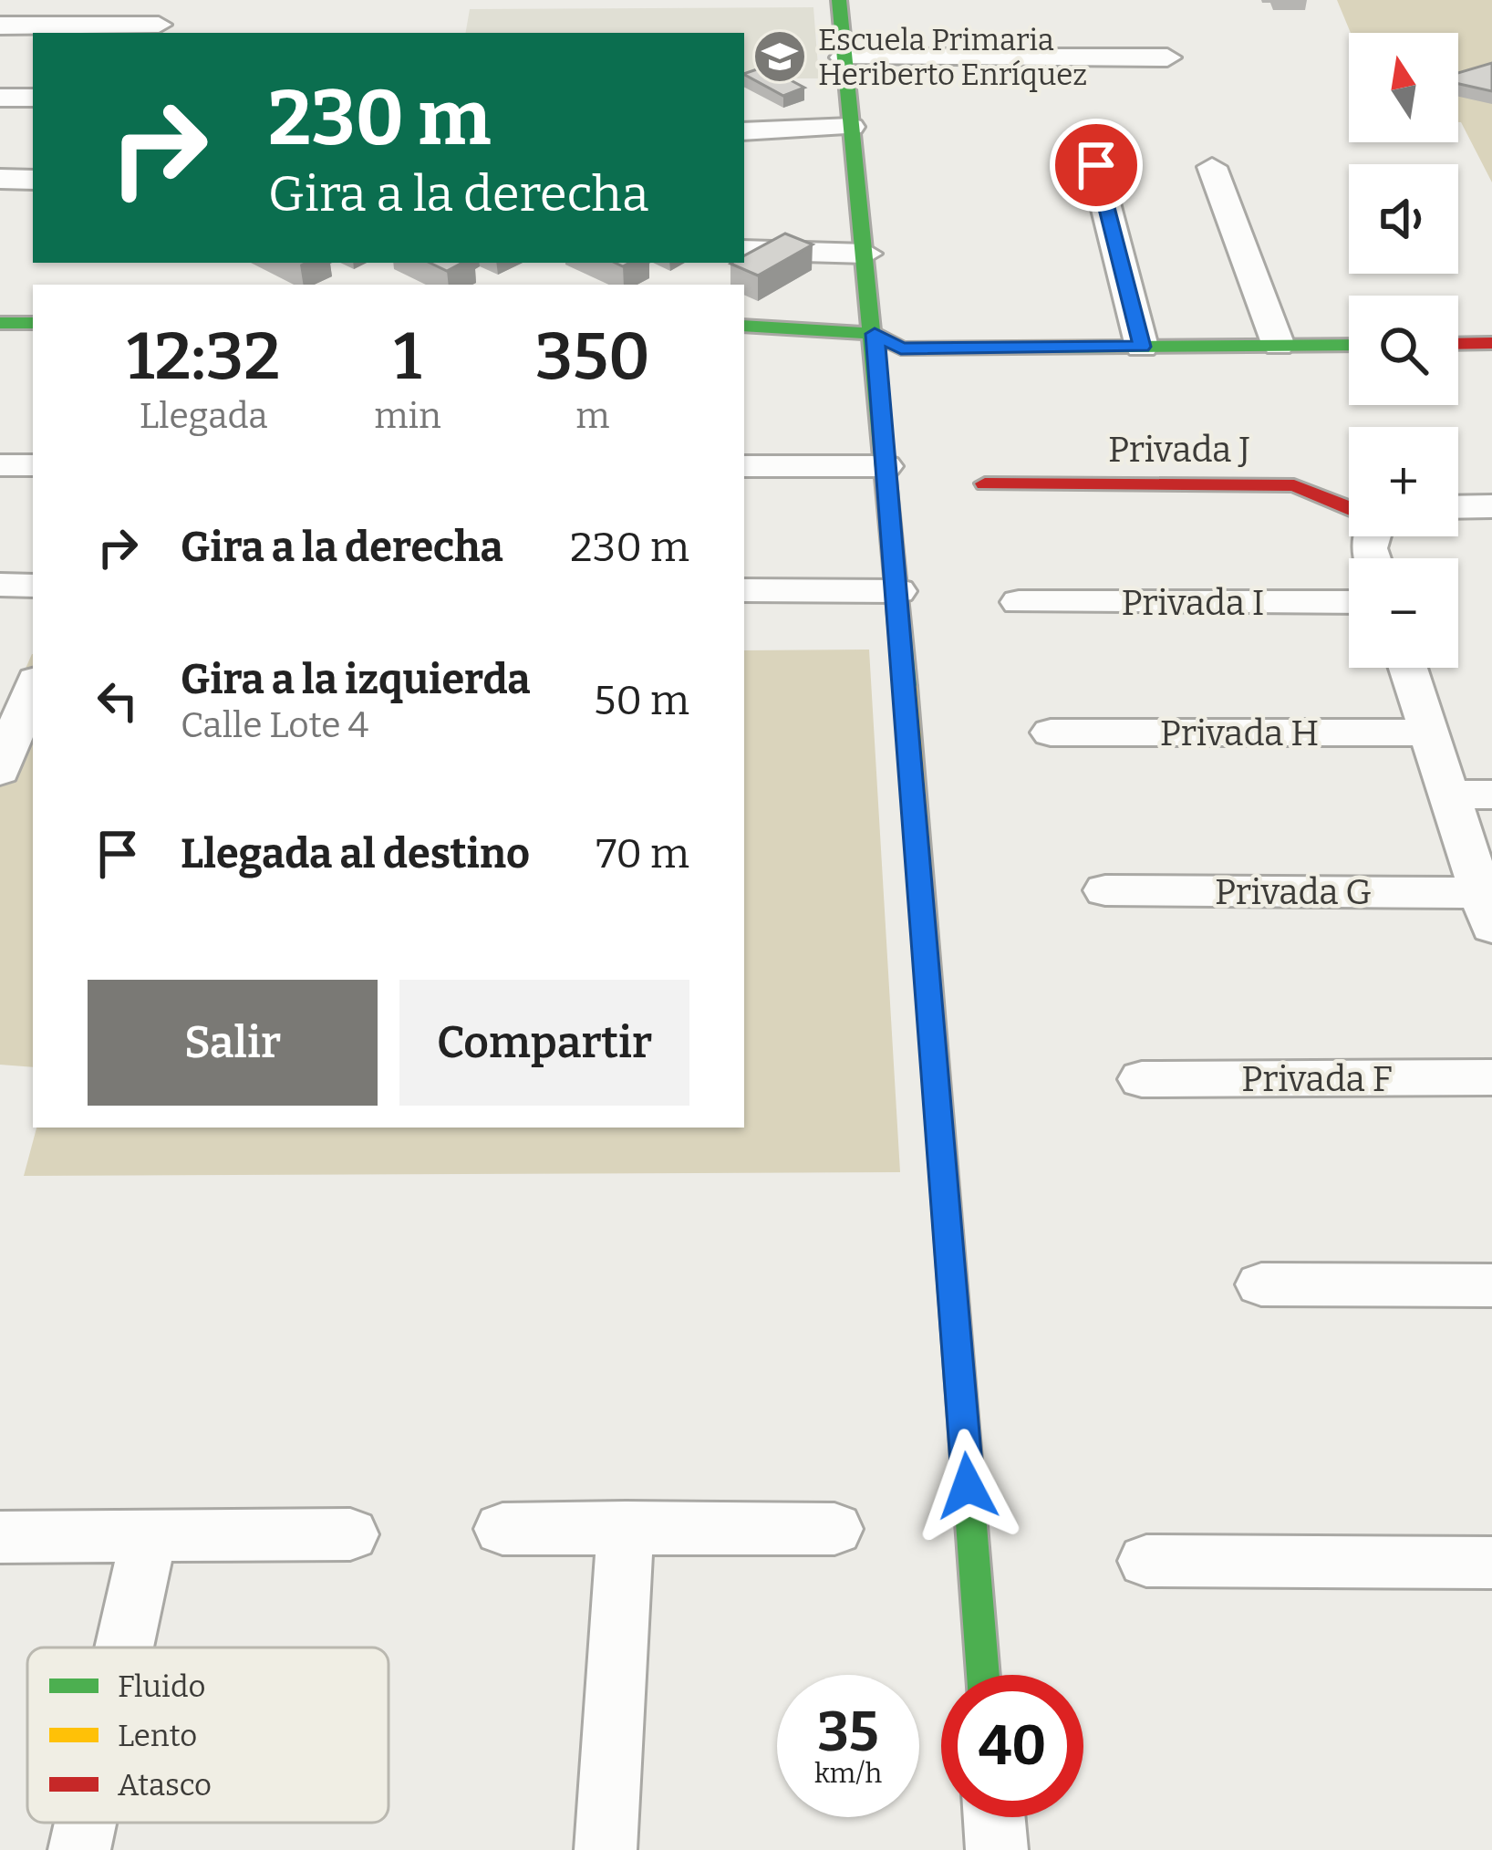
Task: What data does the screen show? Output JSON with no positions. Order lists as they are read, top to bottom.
{
  "streets": {
    "street": [
      "Privada J",
      "Privada I",
      "Privada H",
      "Privada G",
      "Privada F"
    ]
  },
  "places": {
    "school or university": ["Escuela Primaria Heriberto Enríquez"]
  },
  "legend": ["Fluido", "Lento", "Atasco"],
  "north": "top",
  "page": {
    "map_buttons": ["+", "−"],
    "turn": ["230 m", "Gira a la derecha"],
    "eta": [
      "12:32",
      "Llegada",
      "1",
      "min",
      "350",
      "m"
    ],
    "list": [
      {
        "name": "Gira a la derecha",
        "value": "230 m"
      },
      {
        "name": "Gira a la izquierda",
        "note": "Calle Lote 4",
        "value": "50 m"
      },
      {
        "name": "Llegada al destino",
        "value": "70 m"
      }
    ],
    "buttons": ["Salir", "Compartir"],
    "speed": "35 km/h",
    "limit": "40"
  }
}
